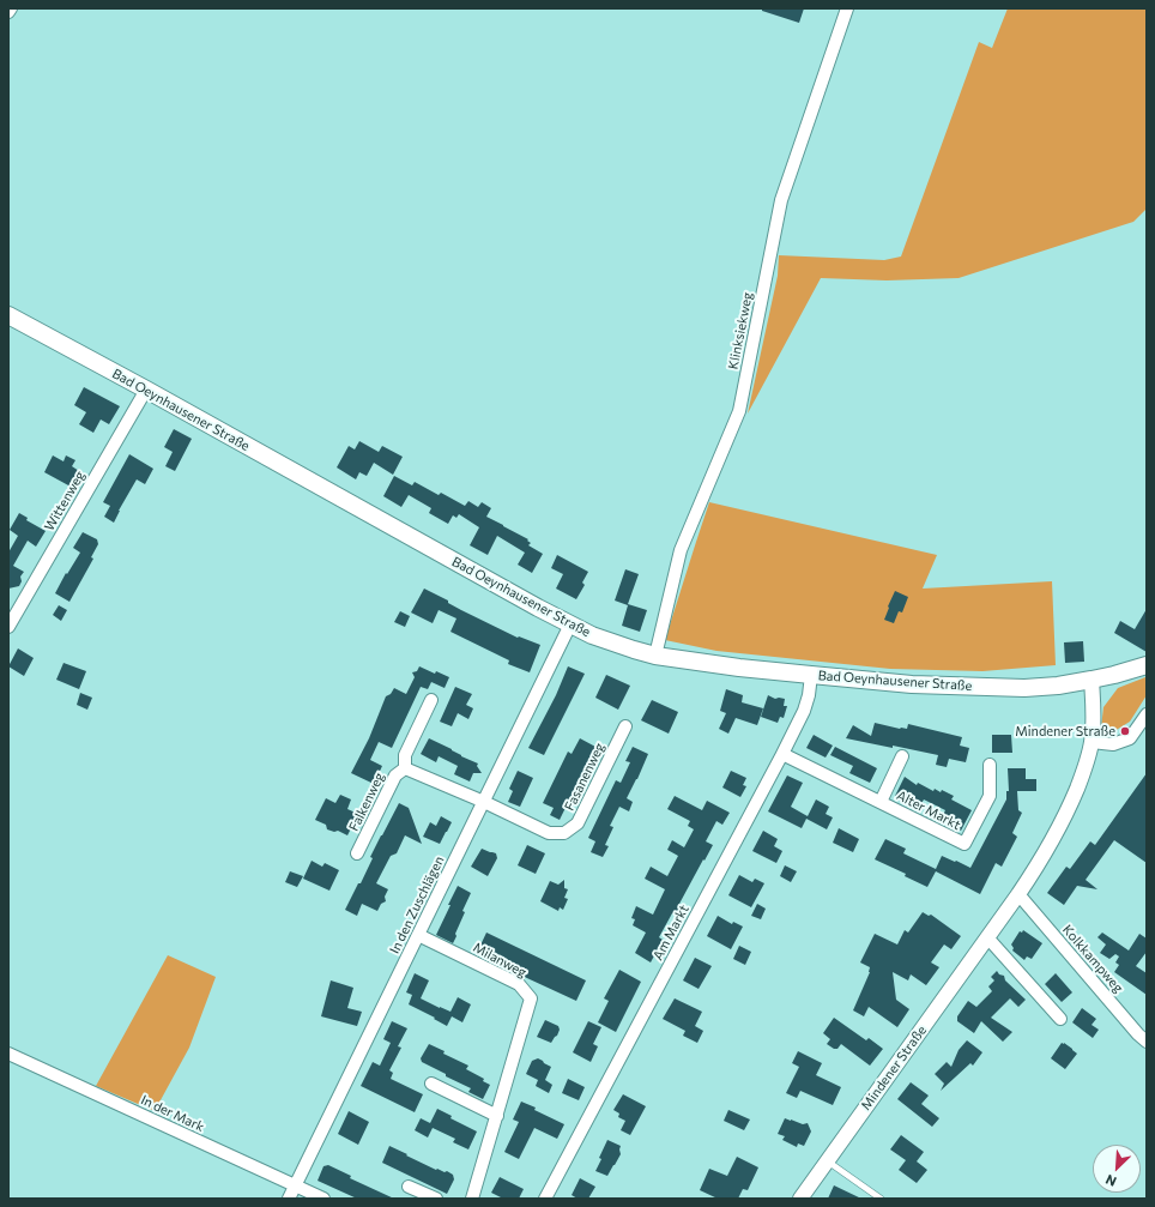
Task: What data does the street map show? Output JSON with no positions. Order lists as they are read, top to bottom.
{
  "streets": {
    "main road": ["Bad Oeynhausener Straße"],
    "street": [
      "Klinksiekweg",
      "Wittenweg",
      "Fasanenweg",
      "Falkenweg",
      "Alter Markt",
      "In den Zuschlägen",
      "Am Markt",
      "Kolkkampweg",
      "Milanweg",
      "Mindener Straße",
      "In der Mark"
    ]
  },
  "crossings": [
    ["Klinksiekweg", "Bad Oeynhausener Straße"],
    ["Bad Oeynhausener Straße", "Wittenweg"],
    ["Bad Oeynhausener Straße", "In den Zuschlägen"],
    ["Bad Oeynhausener Straße", "Am Markt"],
    ["Bad Oeynhausener Straße", "Mindener Straße"],
    ["Fasanenweg", "In den Zuschlägen"],
    ["Alter Markt", "Am Markt"],
    ["In den Zuschlägen", "Milanweg"],
    ["In den Zuschlägen", "In der Mark"],
    ["Kolkkampweg", "Mindener Straße"]
  ],
  "places": ["Mindener Straße"],
  "north": "bottom left"
}
